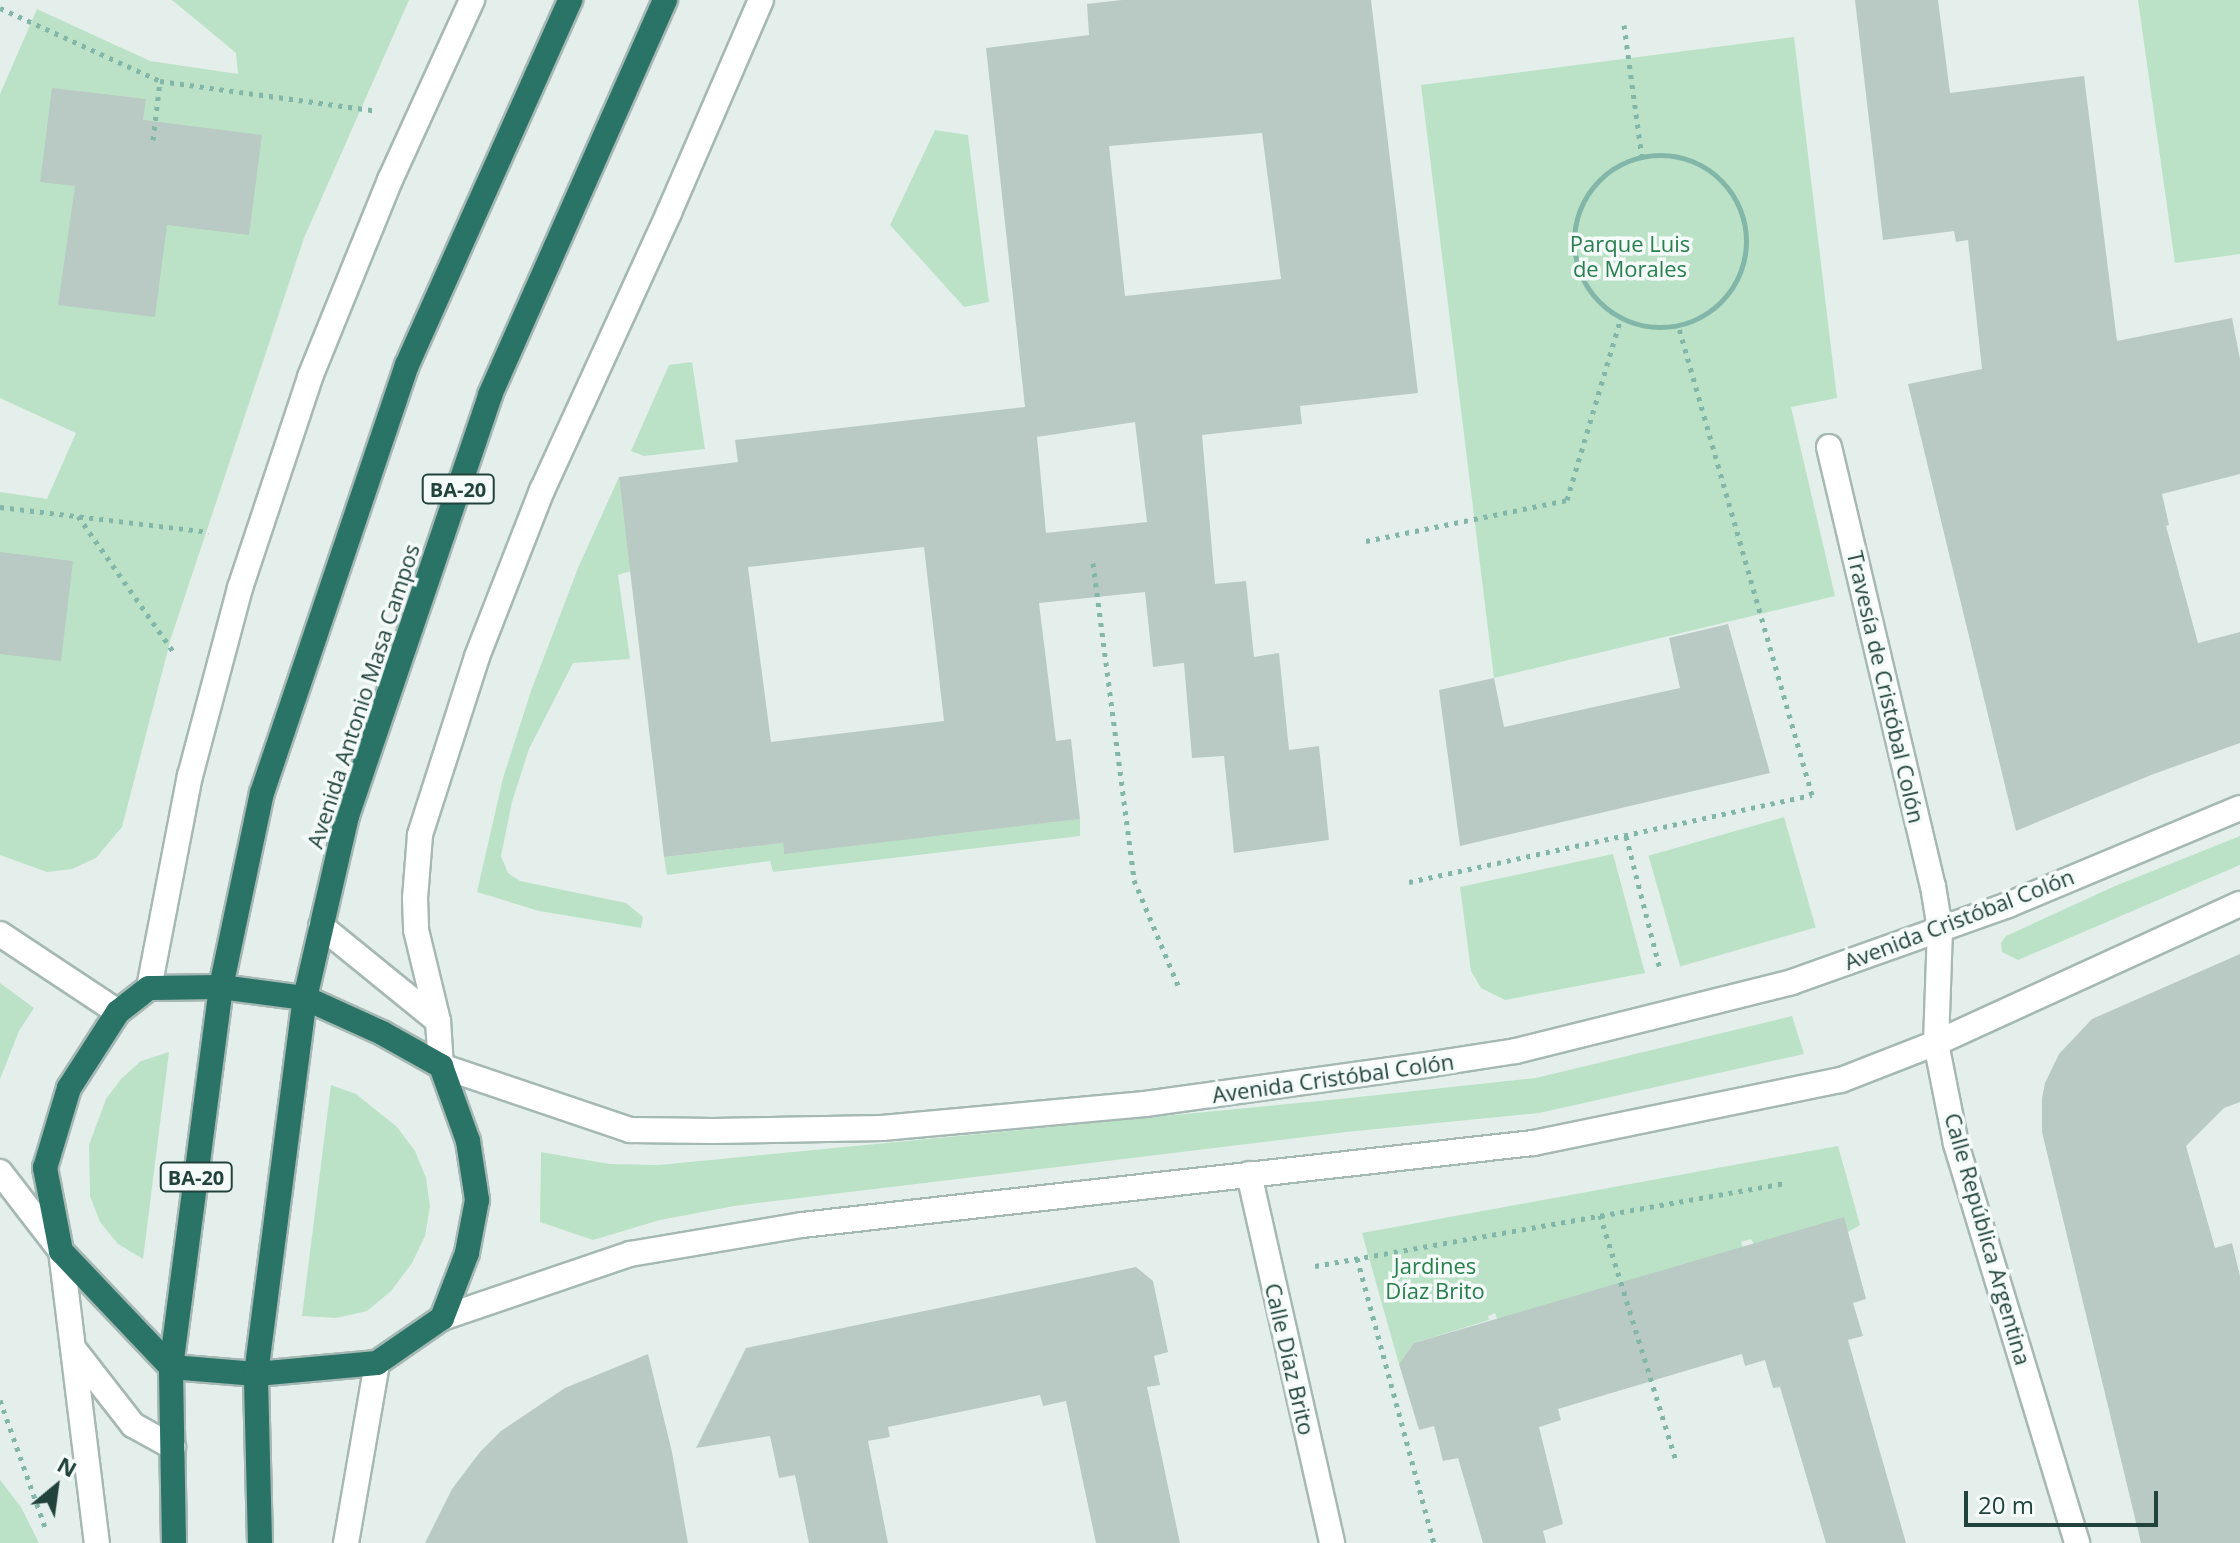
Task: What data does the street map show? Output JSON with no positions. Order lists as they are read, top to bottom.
{
  "streets": {
    "highway": ["BA-20", "Avenida Antonio Masa Campos"],
    "street": [
      "Travesía de Cristóbal Colón",
      "Avenida Cristóbal Colón",
      "Calle República Argentina",
      "Calle Díaz Brito"
    ]
  },
  "crossings": [
    ["Travesía de Cristóbal Colón", "Avenida Cristóbal Colón"],
    ["Travesía de Cristóbal Colón", "Calle República Argentina"],
    ["Avenida Cristóbal Colón", "Calle República Argentina"]
  ],
  "parks": ["Parque Luis de Morales", "Jardines Díaz Brito"],
  "scale_bar": "20 m",
  "north": "top right"
}
